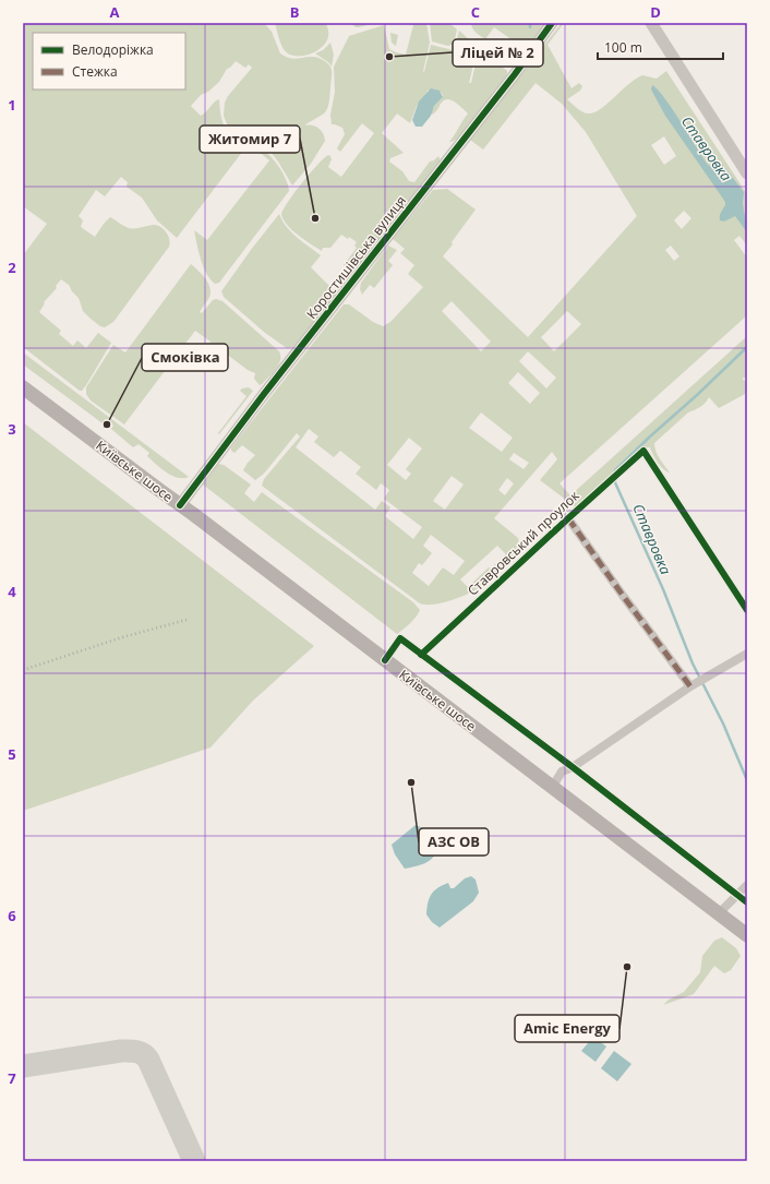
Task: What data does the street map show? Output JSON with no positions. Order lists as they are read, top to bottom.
{
  "streets": {
    "main road": ["Київське шосе"],
    "street": ["Коростишівська вулиця", "Ставровський проулок"]
  },
  "crossings": [
    ["Коростишівська вулиця", "Київське шосе"]
  ],
  "water": ["Ставровка"],
  "places": [
    "Ліцей № 2",
    "Житомир 7",
    "Смоківка",
    "АЗС ОВ",
    "Amic Energy"
  ],
  "legend": ["Велодоріжка", "Стежка"],
  "scale_bar": "100 m",
  "grid": {
    "columns": [
      "A",
      "B",
      "C",
      "D"
    ],
    "rows": [
      "1",
      "2",
      "3",
      "4",
      "5",
      "6",
      "7"
    ]
  }
}
